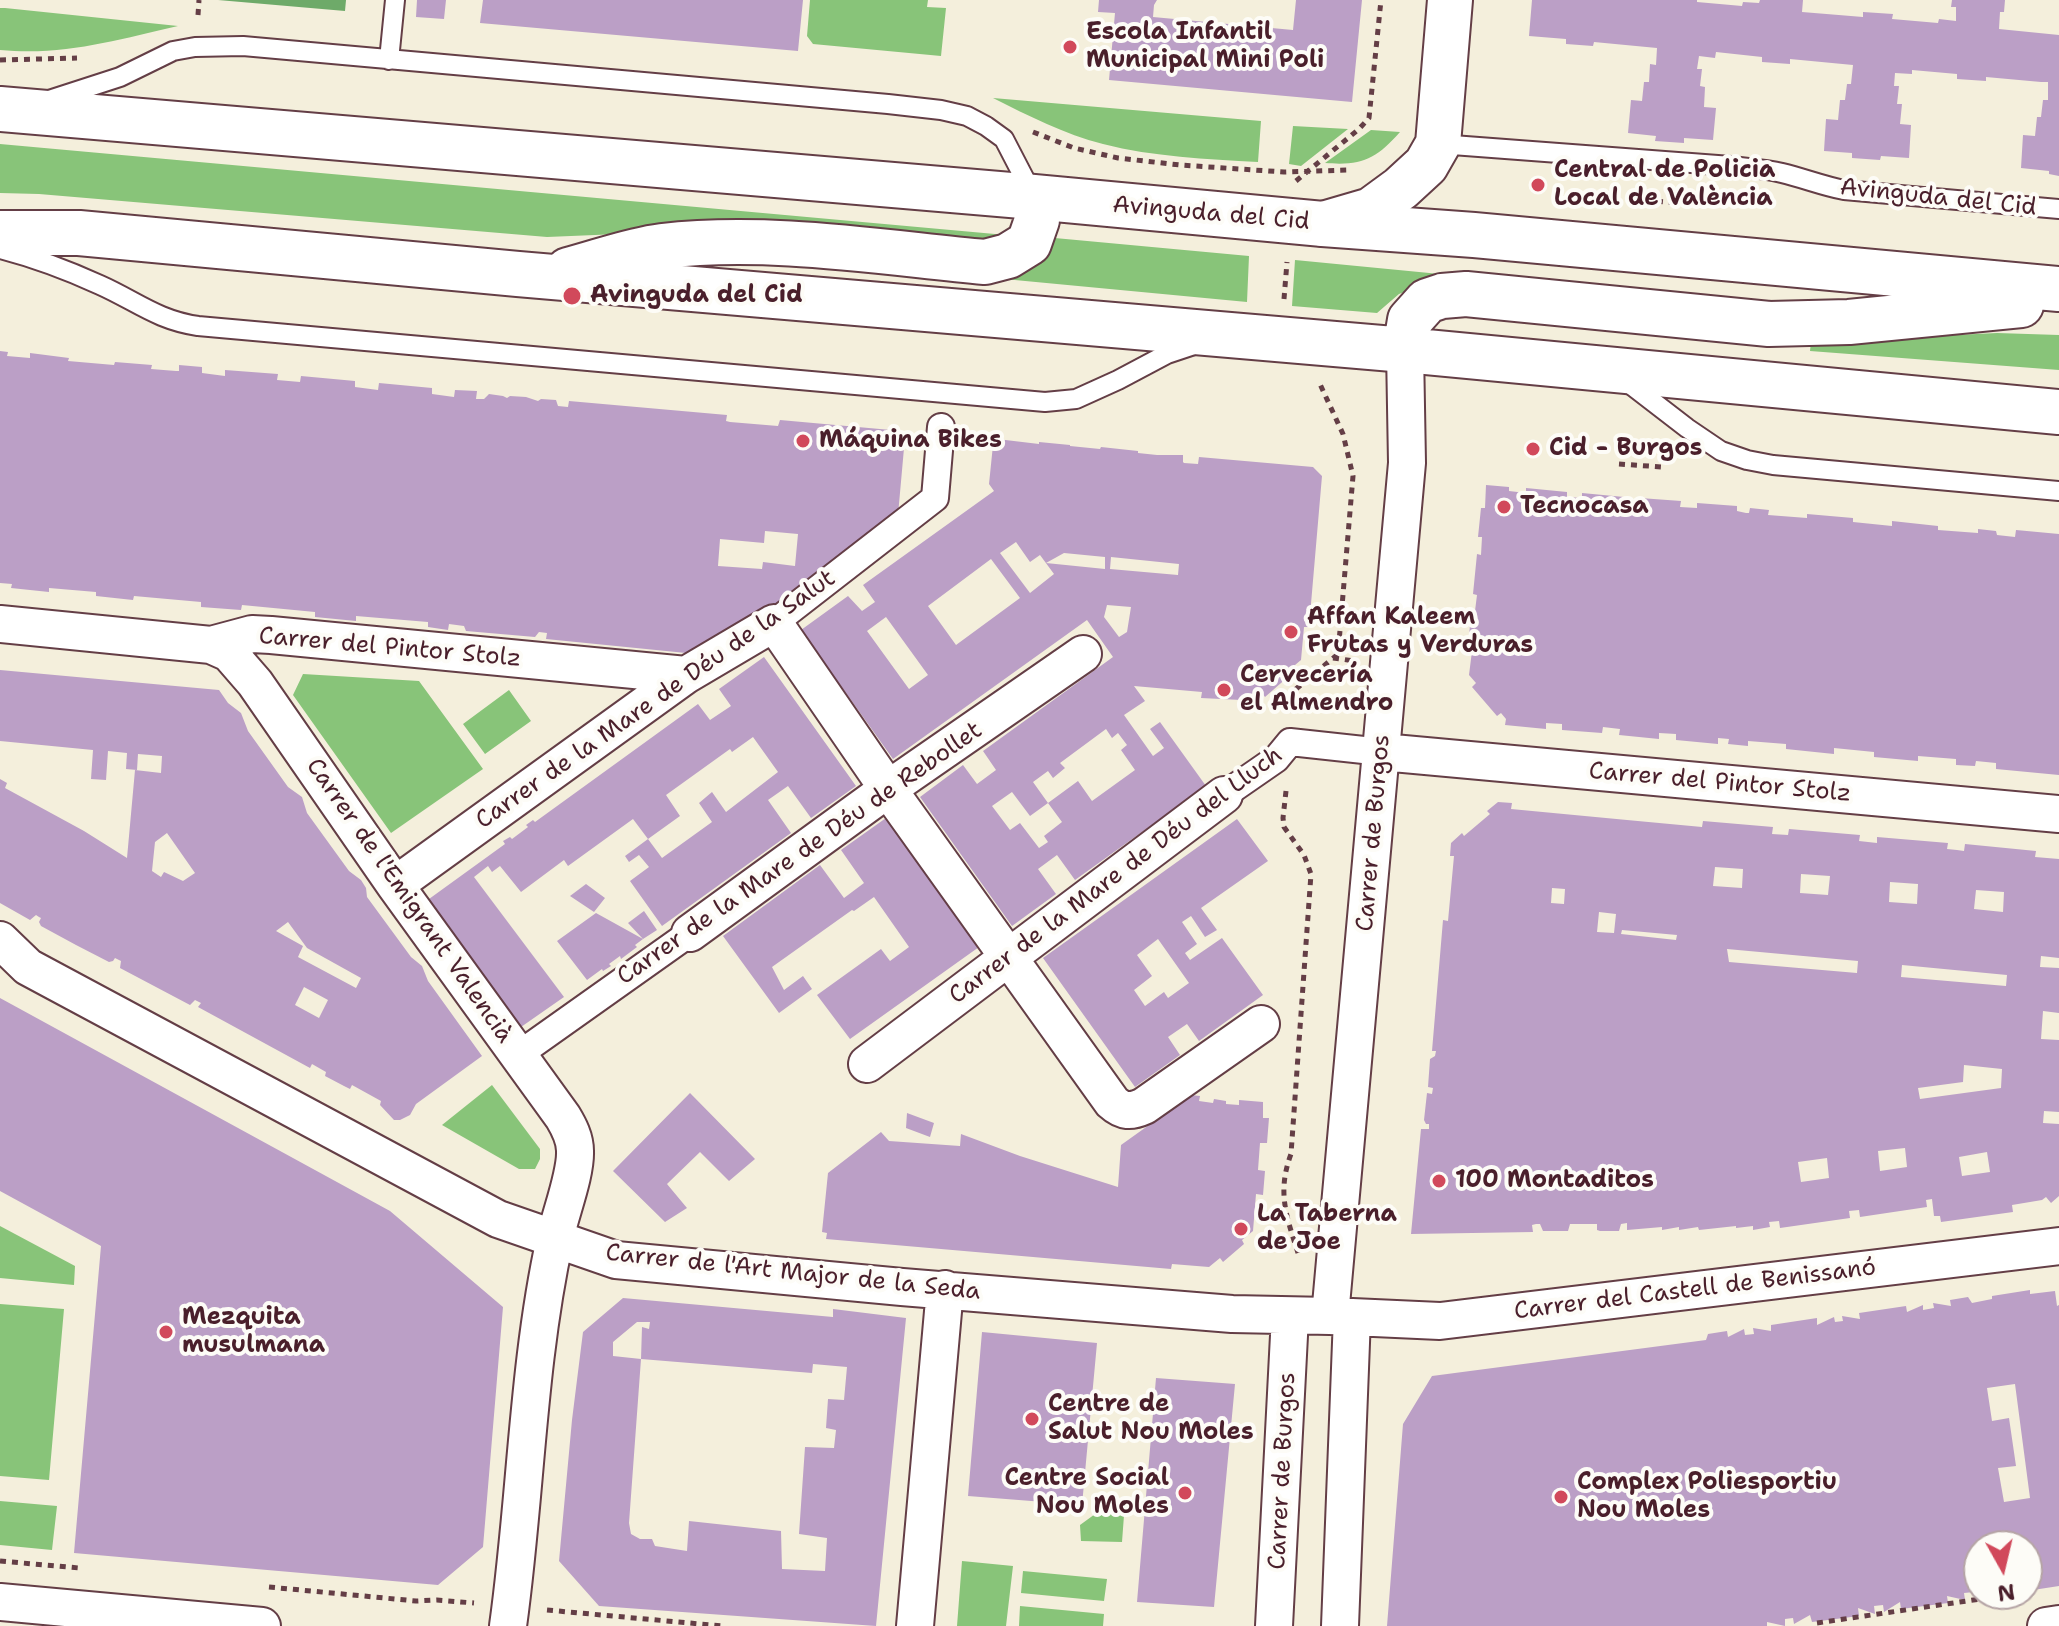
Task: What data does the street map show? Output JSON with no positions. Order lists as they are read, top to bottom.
{
  "streets": {
    "main road": ["Avinguda del Cid"],
    "street": [
      "Carrer del Pintor Stolz",
      "Carrer de la Mare de Déu de la Salut",
      "Carrer de Burgos",
      "Carrer de la Mare de Déu de Rebollet",
      "Carrer de la Mare de Déu del Lluch",
      "Carrer de l'Emigrant Valencià",
      "Carrer de l'Art Major de la Seda",
      "Carrer del Castell de Benissanó"
    ]
  },
  "crossings": [
    ["Carrer del Pintor Stolz", "Carrer de la Mare de Déu de la Salut"],
    ["Carrer del Pintor Stolz", "Carrer de Burgos"],
    ["Carrer del Pintor Stolz", "Carrer de la Mare de Déu del Lluch"],
    ["Carrer del Pintor Stolz", "Carrer de l'Emigrant Valencià"],
    ["Carrer de la Mare de Déu de la Salut", "Carrer de l'Emigrant Valencià"],
    ["Carrer de Burgos", "Carrer de la Mare de Déu del Lluch"],
    ["Carrer de Burgos", "Carrer de l'Art Major de la Seda"],
    ["Carrer de Burgos", "Carrer del Castell de Benissanó"],
    ["Carrer de la Mare de Déu de Rebollet", "Carrer de l'Emigrant Valencià"],
    ["Carrer de l'Emigrant Valencià", "Carrer de l'Art Major de la Seda"],
    ["Carrer de l'Art Major de la Seda", "Carrer del Castell de Benissanó"]
  ],
  "places": [
    "Escola Infantil Municipal Mini Poli",
    "Central de Policia Local de València",
    "Avinguda del Cid",
    "Máquina Bikes",
    "Cid - Burgos",
    "Tecnocasa",
    "Affan Kaleem Frutas y Verduras",
    "Cervecería el Almendro",
    "100 Montaditos",
    "La Taberna de Joe",
    "Mezquita musulmana",
    "Centre de Salut Nou Moles",
    "Centre Social Nou Moles",
    "Complex Poliesportiu Nou Moles"
  ],
  "north": "bottom"
}
